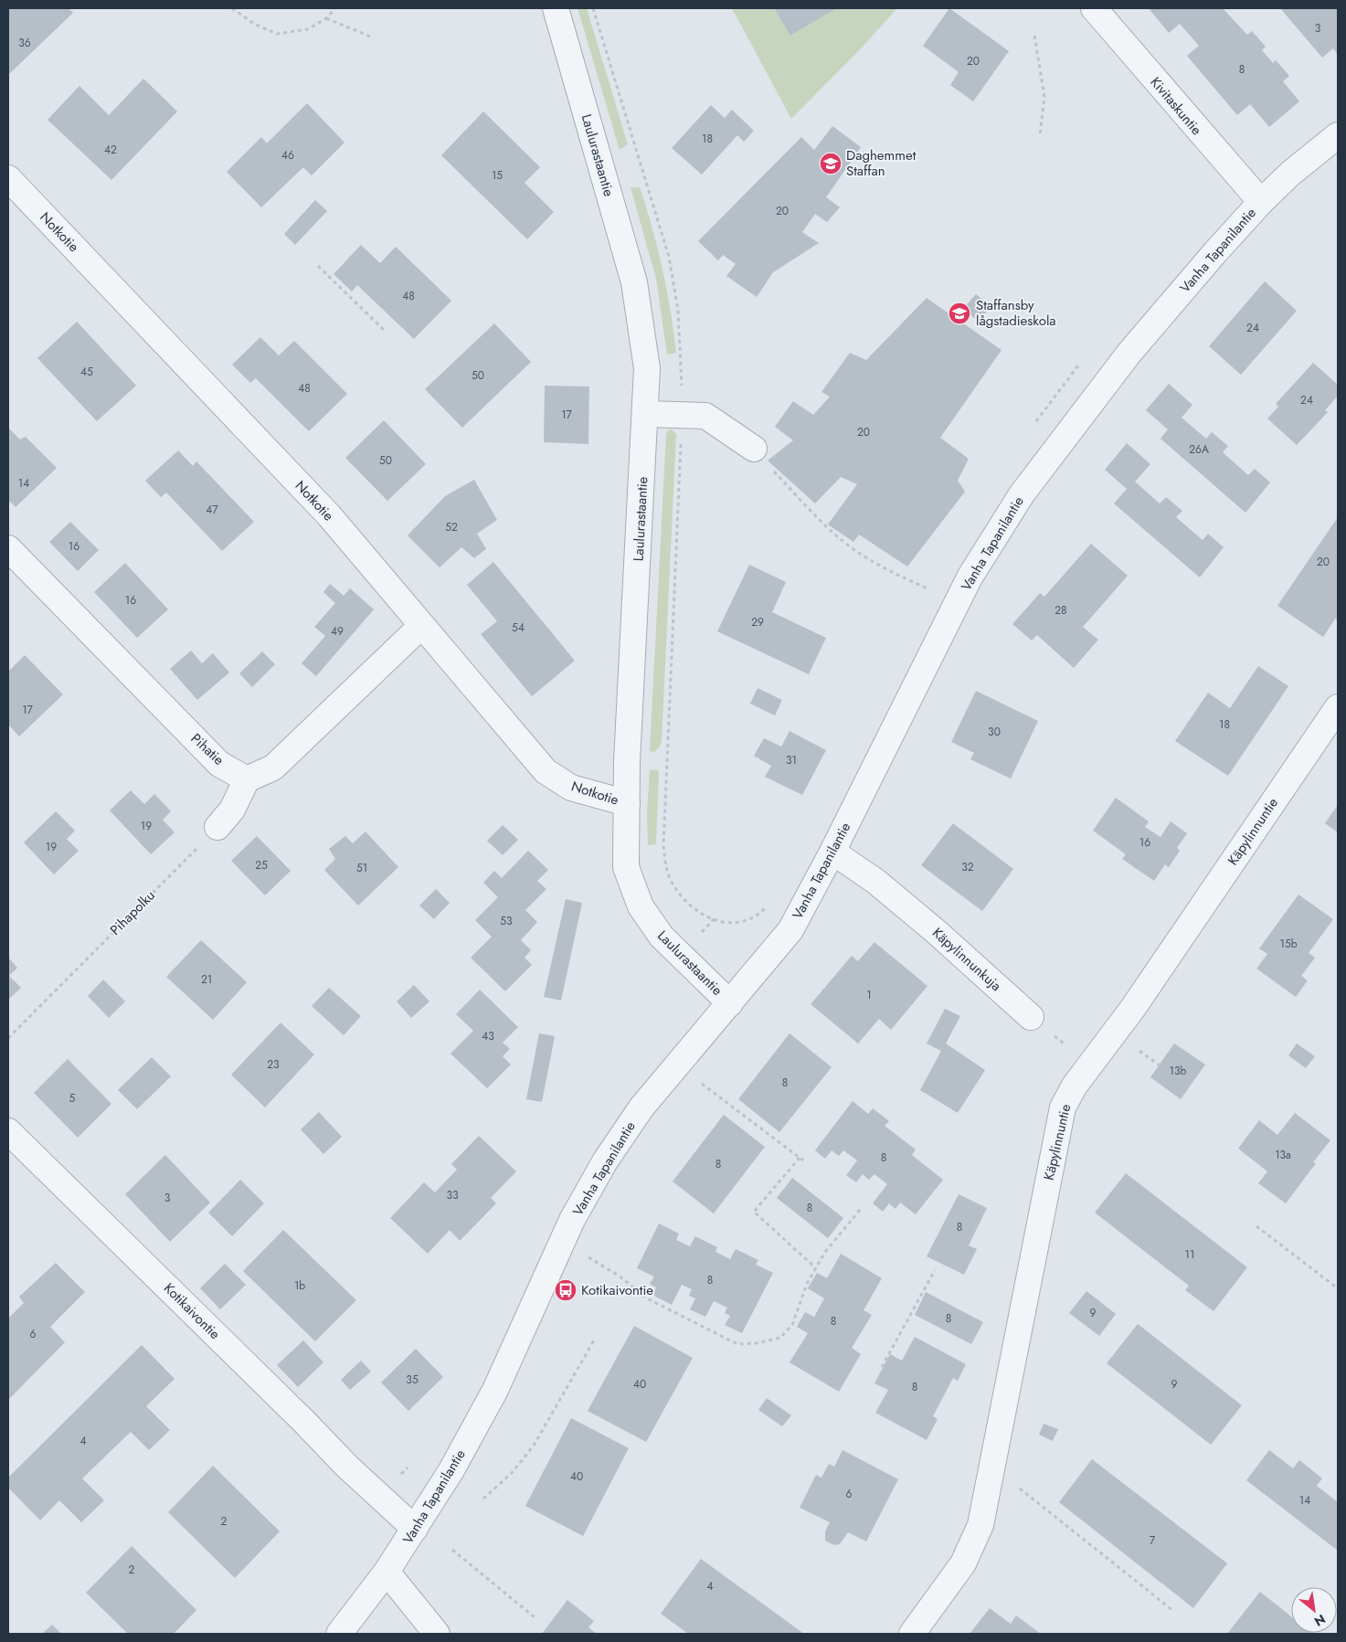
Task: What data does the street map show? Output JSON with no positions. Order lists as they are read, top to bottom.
{
  "streets": {
    "street": [
      "Kivitaskuntie",
      "Laulurastaantie",
      "Notkotie",
      "Vanha Tapanilantie",
      "Pihatie",
      "Käpylinnuntie",
      "Käpylinnunkuja",
      "Kotikaivontie"
    ],
    "path": ["Pihapolku"]
  },
  "crossings": [
    ["Kivitaskuntie", "Vanha Tapanilantie"],
    ["Laulurastaantie", "Notkotie"],
    ["Laulurastaantie", "Vanha Tapanilantie"],
    ["Vanha Tapanilantie", "Käpylinnunkuja"],
    ["Vanha Tapanilantie", "Kotikaivontie"]
  ],
  "places": {
    "school or university": ["Daghemmet Staffan", "Staffansby lågstadieskola"],
    "bus stop": ["Kotikaivontie"]
  },
  "house_numbers": [
    "3",
    "36",
    "20",
    "8",
    "18",
    "42",
    "46",
    "15",
    "20",
    "48",
    "24",
    "45",
    "50",
    "48",
    "24",
    "17",
    "20",
    "26A",
    "50",
    "14",
    "47",
    "52",
    "16",
    "20",
    "16",
    "28",
    "29",
    "54",
    "49",
    "17",
    "18",
    "30",
    "31",
    "19",
    "16",
    "19",
    "25",
    "32",
    "51",
    "53",
    "15b",
    "21",
    "1",
    "43",
    "23",
    "13b",
    "8",
    "5",
    "13a",
    "8",
    "8",
    "33",
    "3",
    "8",
    "8",
    "11",
    "8",
    "1b",
    "9",
    "8",
    "8",
    "6",
    "35",
    "40",
    "9",
    "8",
    "4",
    "40",
    "6",
    "14",
    "2",
    "7",
    "2",
    "4"
  ],
  "north": "bottom right"
}
